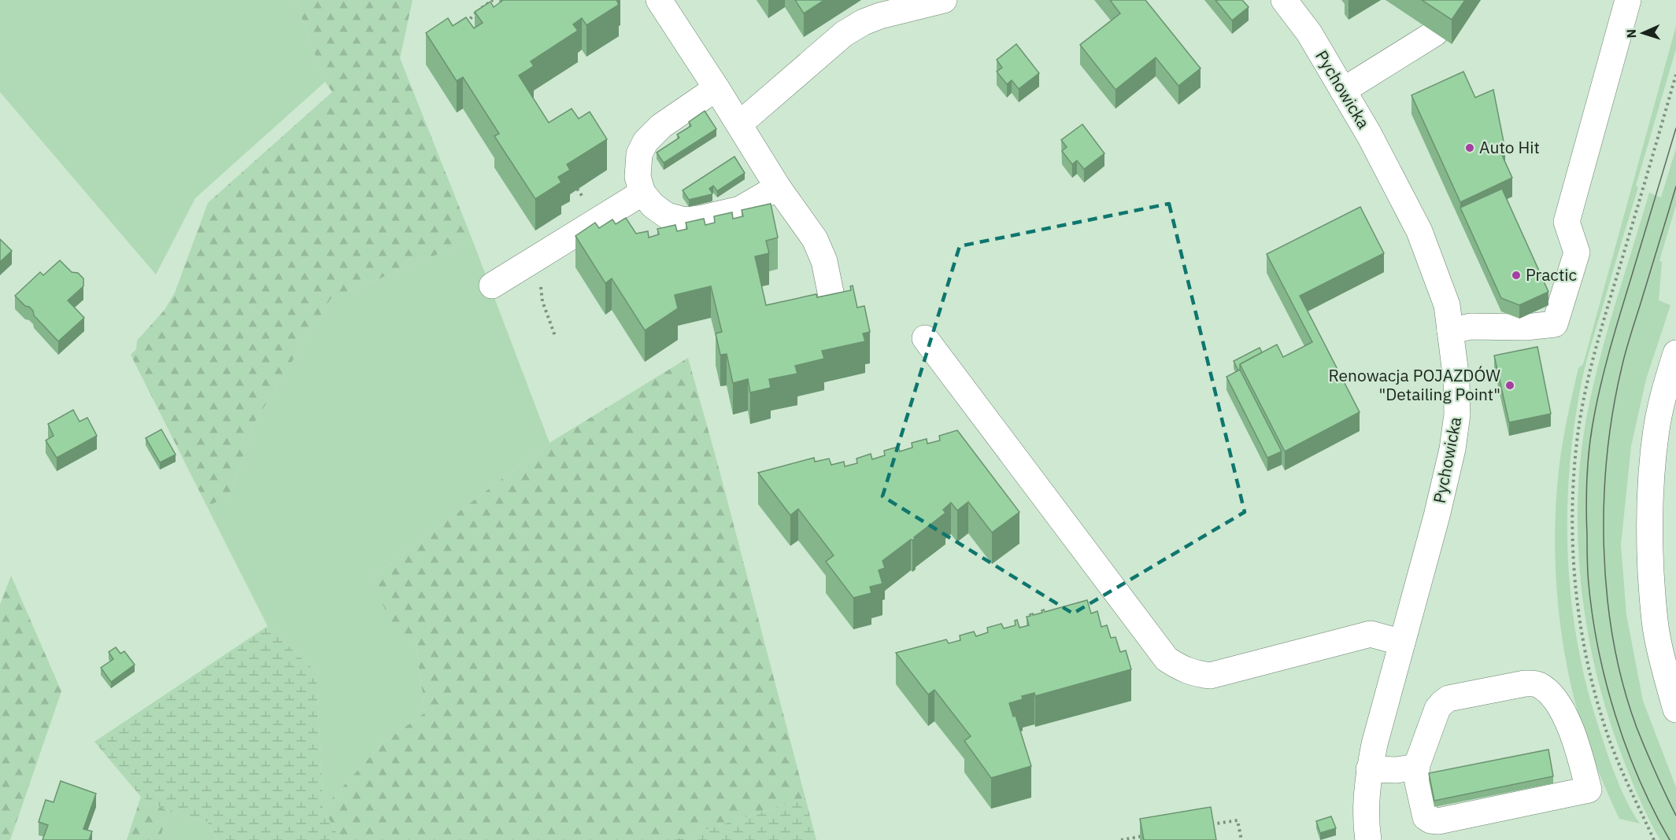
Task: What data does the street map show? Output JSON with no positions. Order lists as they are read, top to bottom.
{
  "streets": {
    "street": ["Pychowicka"]
  },
  "places": ["Auto Hit", "Practic", "Renowacja POJAZDÓW \"Detailing Point\""],
  "north": "left"
}
